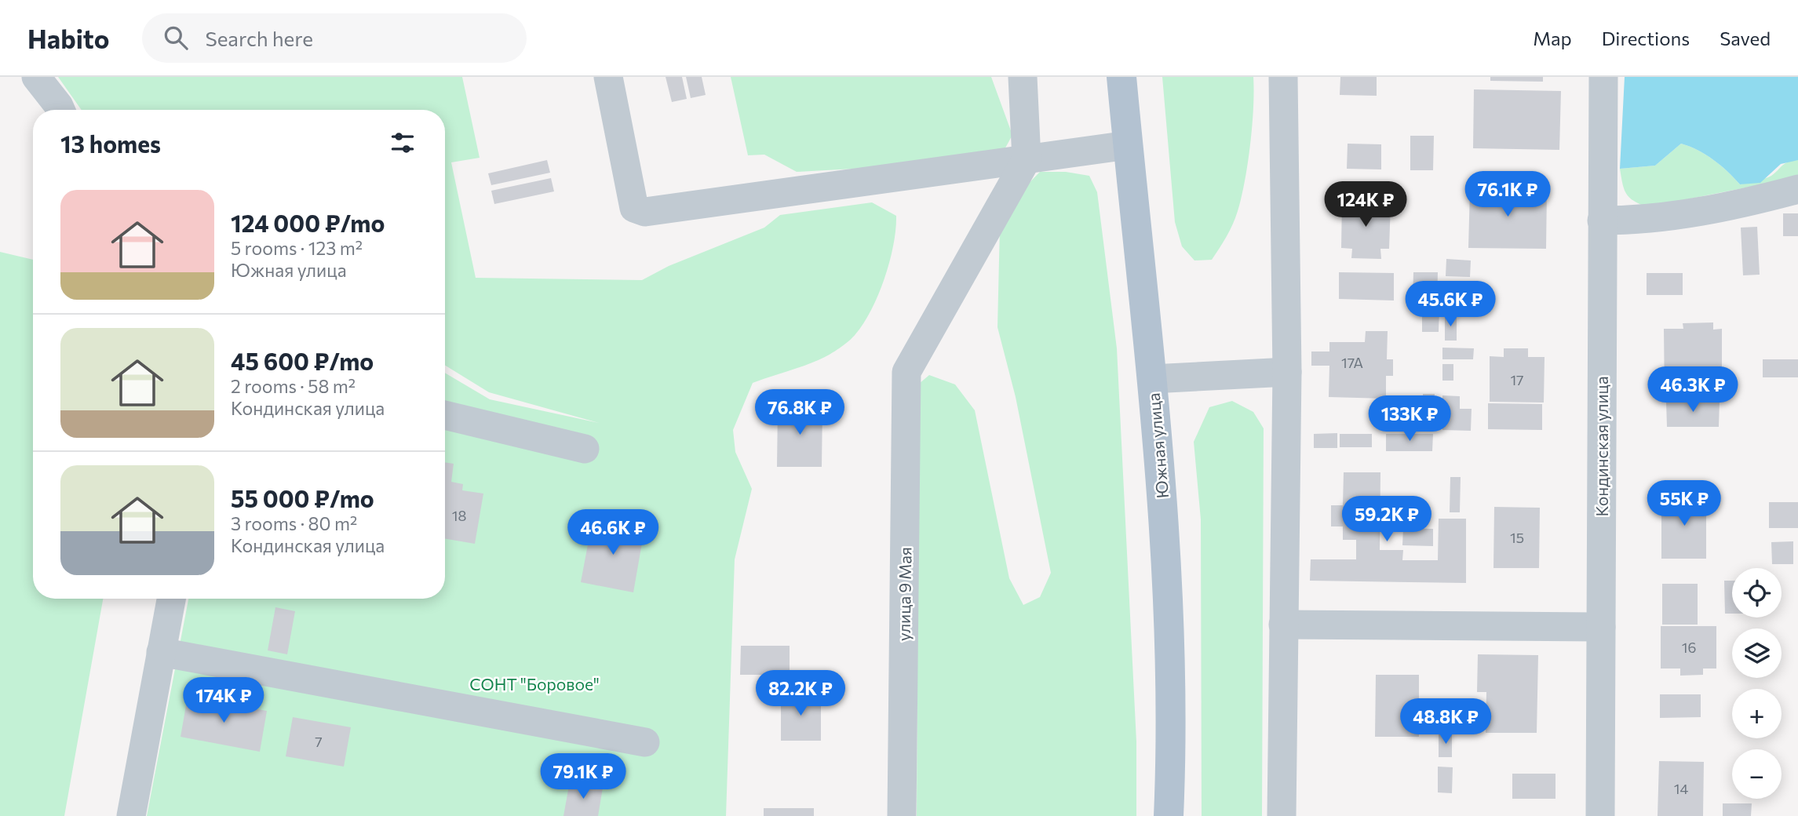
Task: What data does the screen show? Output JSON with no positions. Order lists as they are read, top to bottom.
{
  "streets": {
    "main road": ["Южная улица"],
    "street": ["Кондинская улица", "улица 9 Мая"]
  },
  "parks": ["СОНТ \"Боровое\""],
  "house_numbers": [
    "17А",
    "17",
    "18",
    "15",
    "16",
    "7",
    "14"
  ],
  "page": {
    "header": "Habito",
    "search": "Search here",
    "nav": ["Map", "Directions", "Saved"],
    "heading": "13 homes",
    "price": [
      "76.1K ₽",
      "124K ₽",
      "45.6K ₽",
      "46.3K ₽",
      "76.8K ₽",
      "133K ₽",
      "55K ₽",
      "59.2K ₽",
      "46.6K ₽",
      "82.2K ₽",
      "174K ₽",
      "48.8K ₽",
      "79.1K ₽"
    ],
    "list": [
      {
        "name": "124 000 ₽/mo",
        "note": "5 rooms · 123 m² · Южная улица"
      },
      {
        "name": "45 600 ₽/mo",
        "note": "2 rooms · 58 m² · Кондинская улица"
      },
      {
        "name": "55 000 ₽/mo",
        "note": "3 rooms · 80 m² · Кондинская улица"
      }
    ],
    "map_buttons": ["+", "−"]
  }
}
